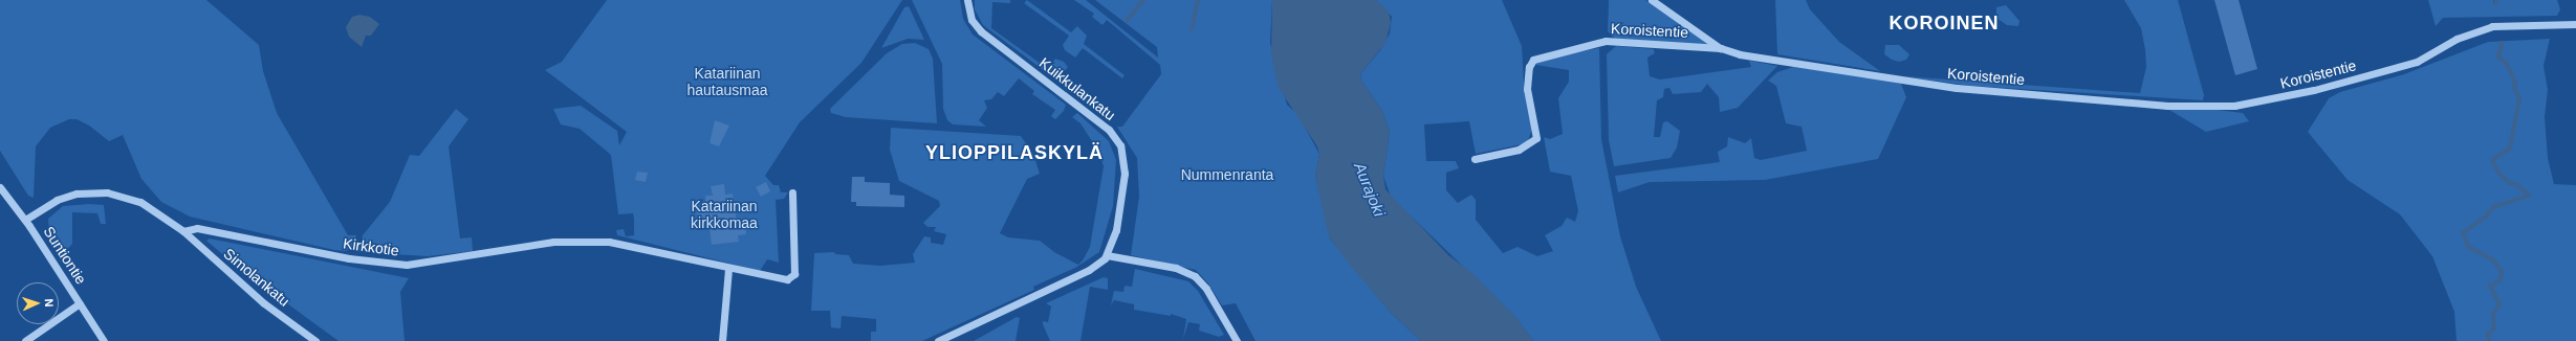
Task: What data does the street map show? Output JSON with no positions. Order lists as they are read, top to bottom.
{
  "streets": {
    "street": [
      "Koroistentie",
      "Kuikkulankatu",
      "Kirkkotie",
      "Suntiontie",
      "Simolankatu"
    ]
  },
  "crossings": [
    ["Kirkkotie", "Simolankatu"]
  ],
  "districts": ["KOROINEN", "YLIOPPILASKYLÄ"],
  "water": ["Aurajoki"],
  "parks": ["Katariinan hautausmaa", "Nummenranta", "Katariinan kirkkomaa"],
  "north": "right"
}
